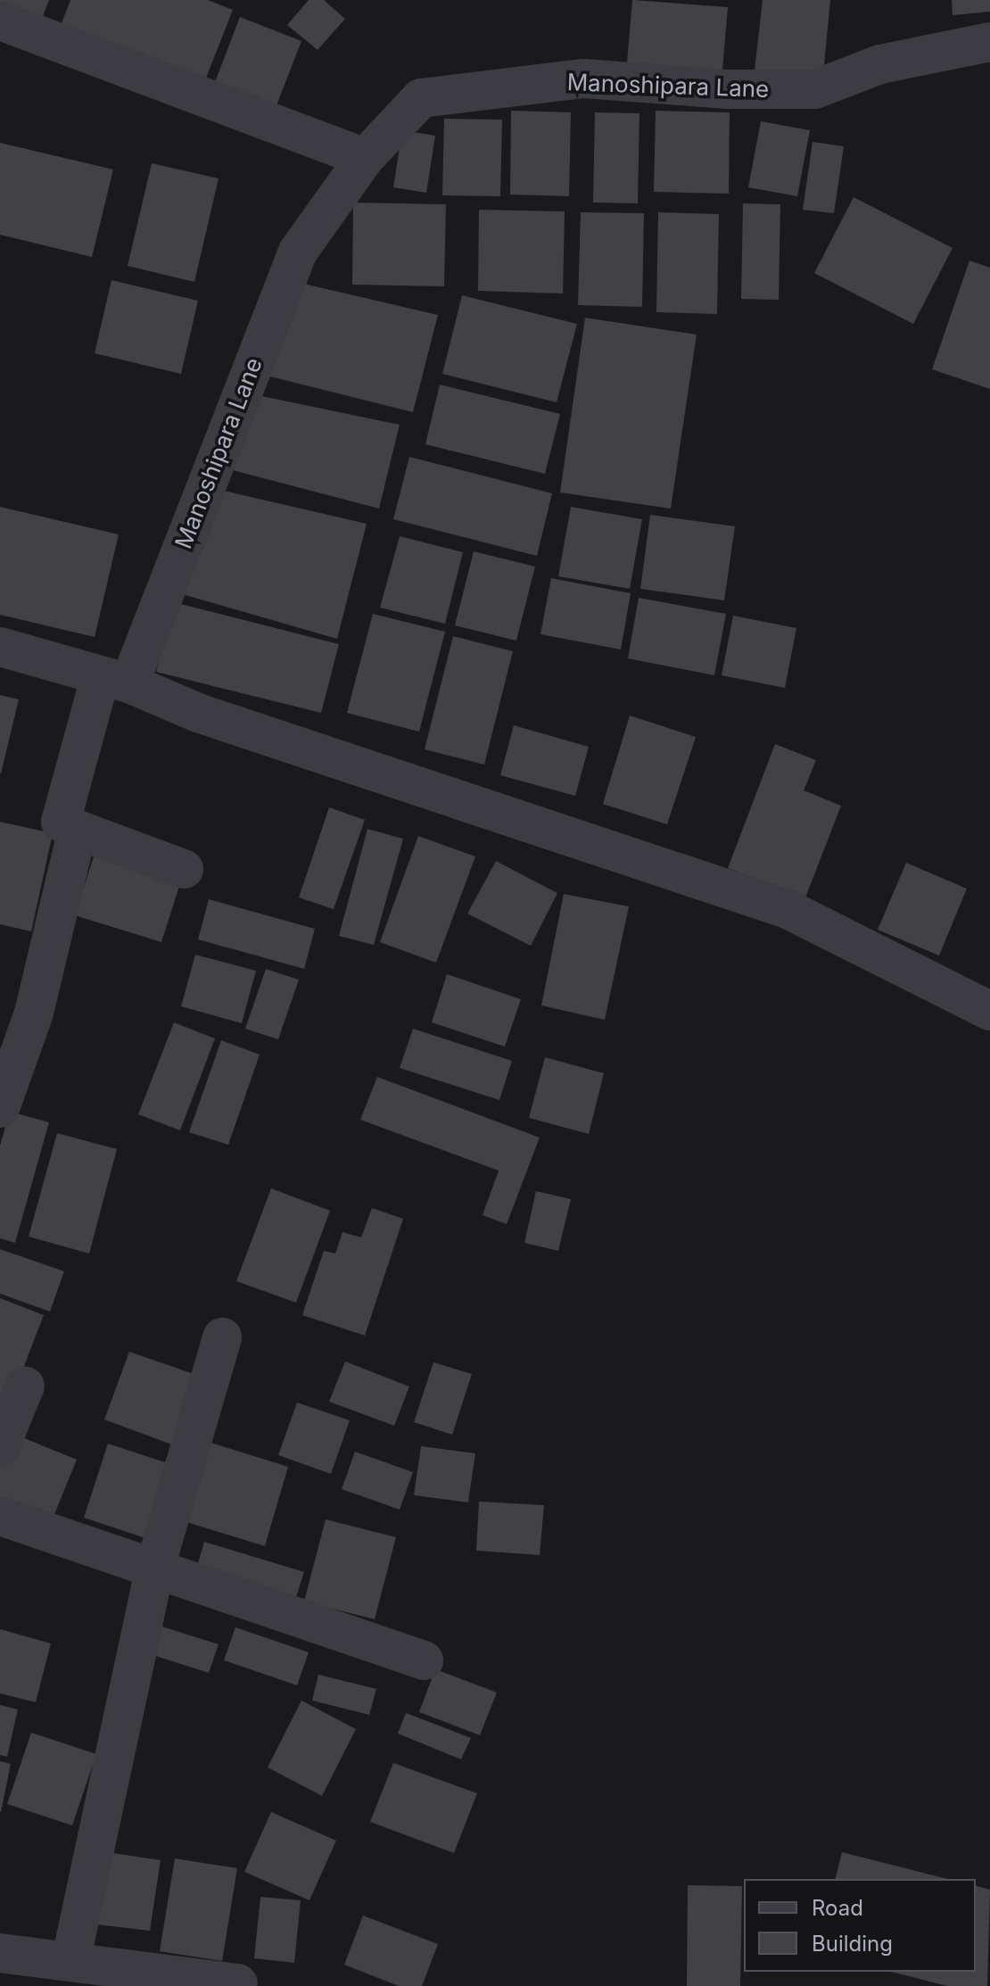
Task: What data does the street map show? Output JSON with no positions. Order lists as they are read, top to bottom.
{
  "streets": {
    "street": ["Manoshipara Lane"]
  },
  "legend": ["Road", "Building"]
}
